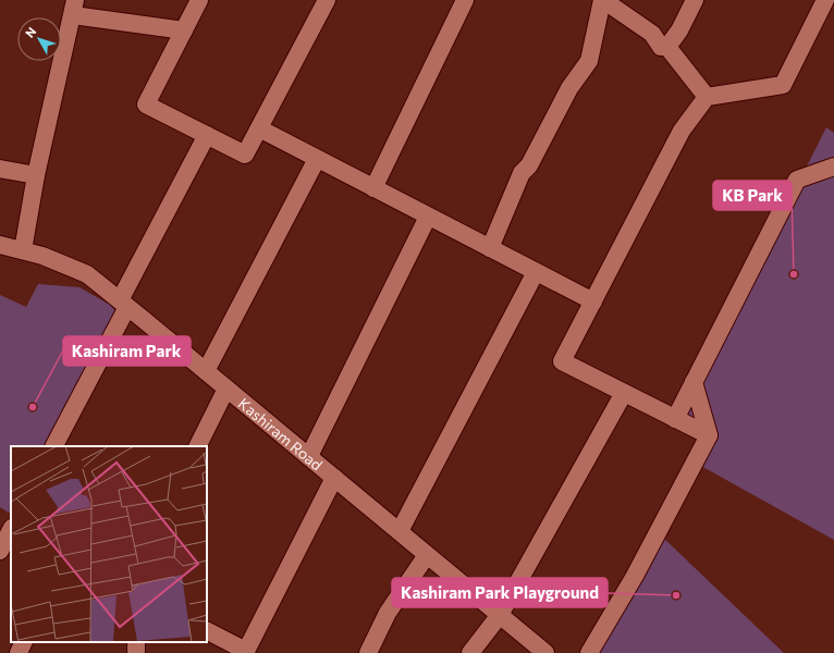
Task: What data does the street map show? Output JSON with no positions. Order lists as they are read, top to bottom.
{
  "streets": {
    "street": ["Kashiram Road"]
  },
  "places": ["KB Park", "Kashiram Park", "Kashiram Park Playground"],
  "north": "top left"
}
